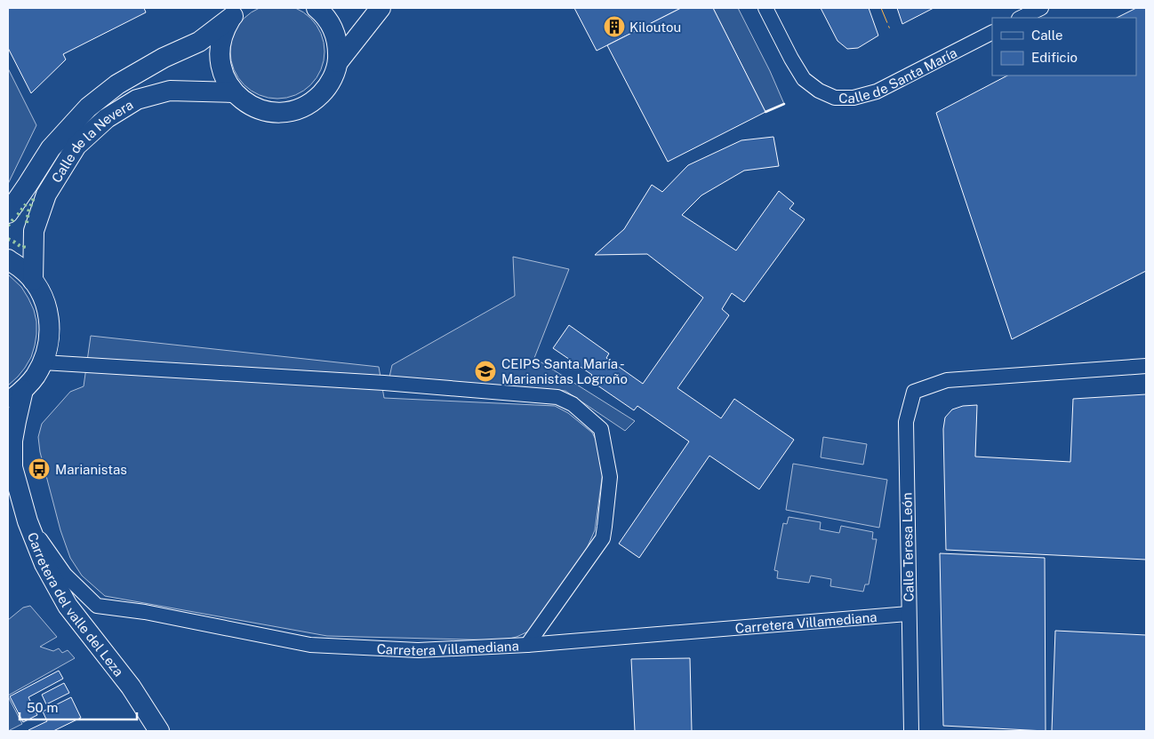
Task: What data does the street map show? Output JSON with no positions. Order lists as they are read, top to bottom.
{
  "streets": {
    "main road": ["Calle de la Nevera", "Carretera del valle del Leza"],
    "street": ["Calle de Santa María", "Calle Teresa León", "Carretera Villamediana"]
  },
  "crossings": [
    ["Calle Teresa León", "Carretera Villamediana"],
    ["Carretera del valle del Leza", "Carretera Villamediana"]
  ],
  "places": {
    "building": ["Kiloutou"],
    "school or university": ["CEIPS Santa María - Marianistas Logroño"],
    "bus stop": ["Marianistas"]
  },
  "legend": ["Calle", "Edificio"],
  "scale_bar": "50 m"
}
